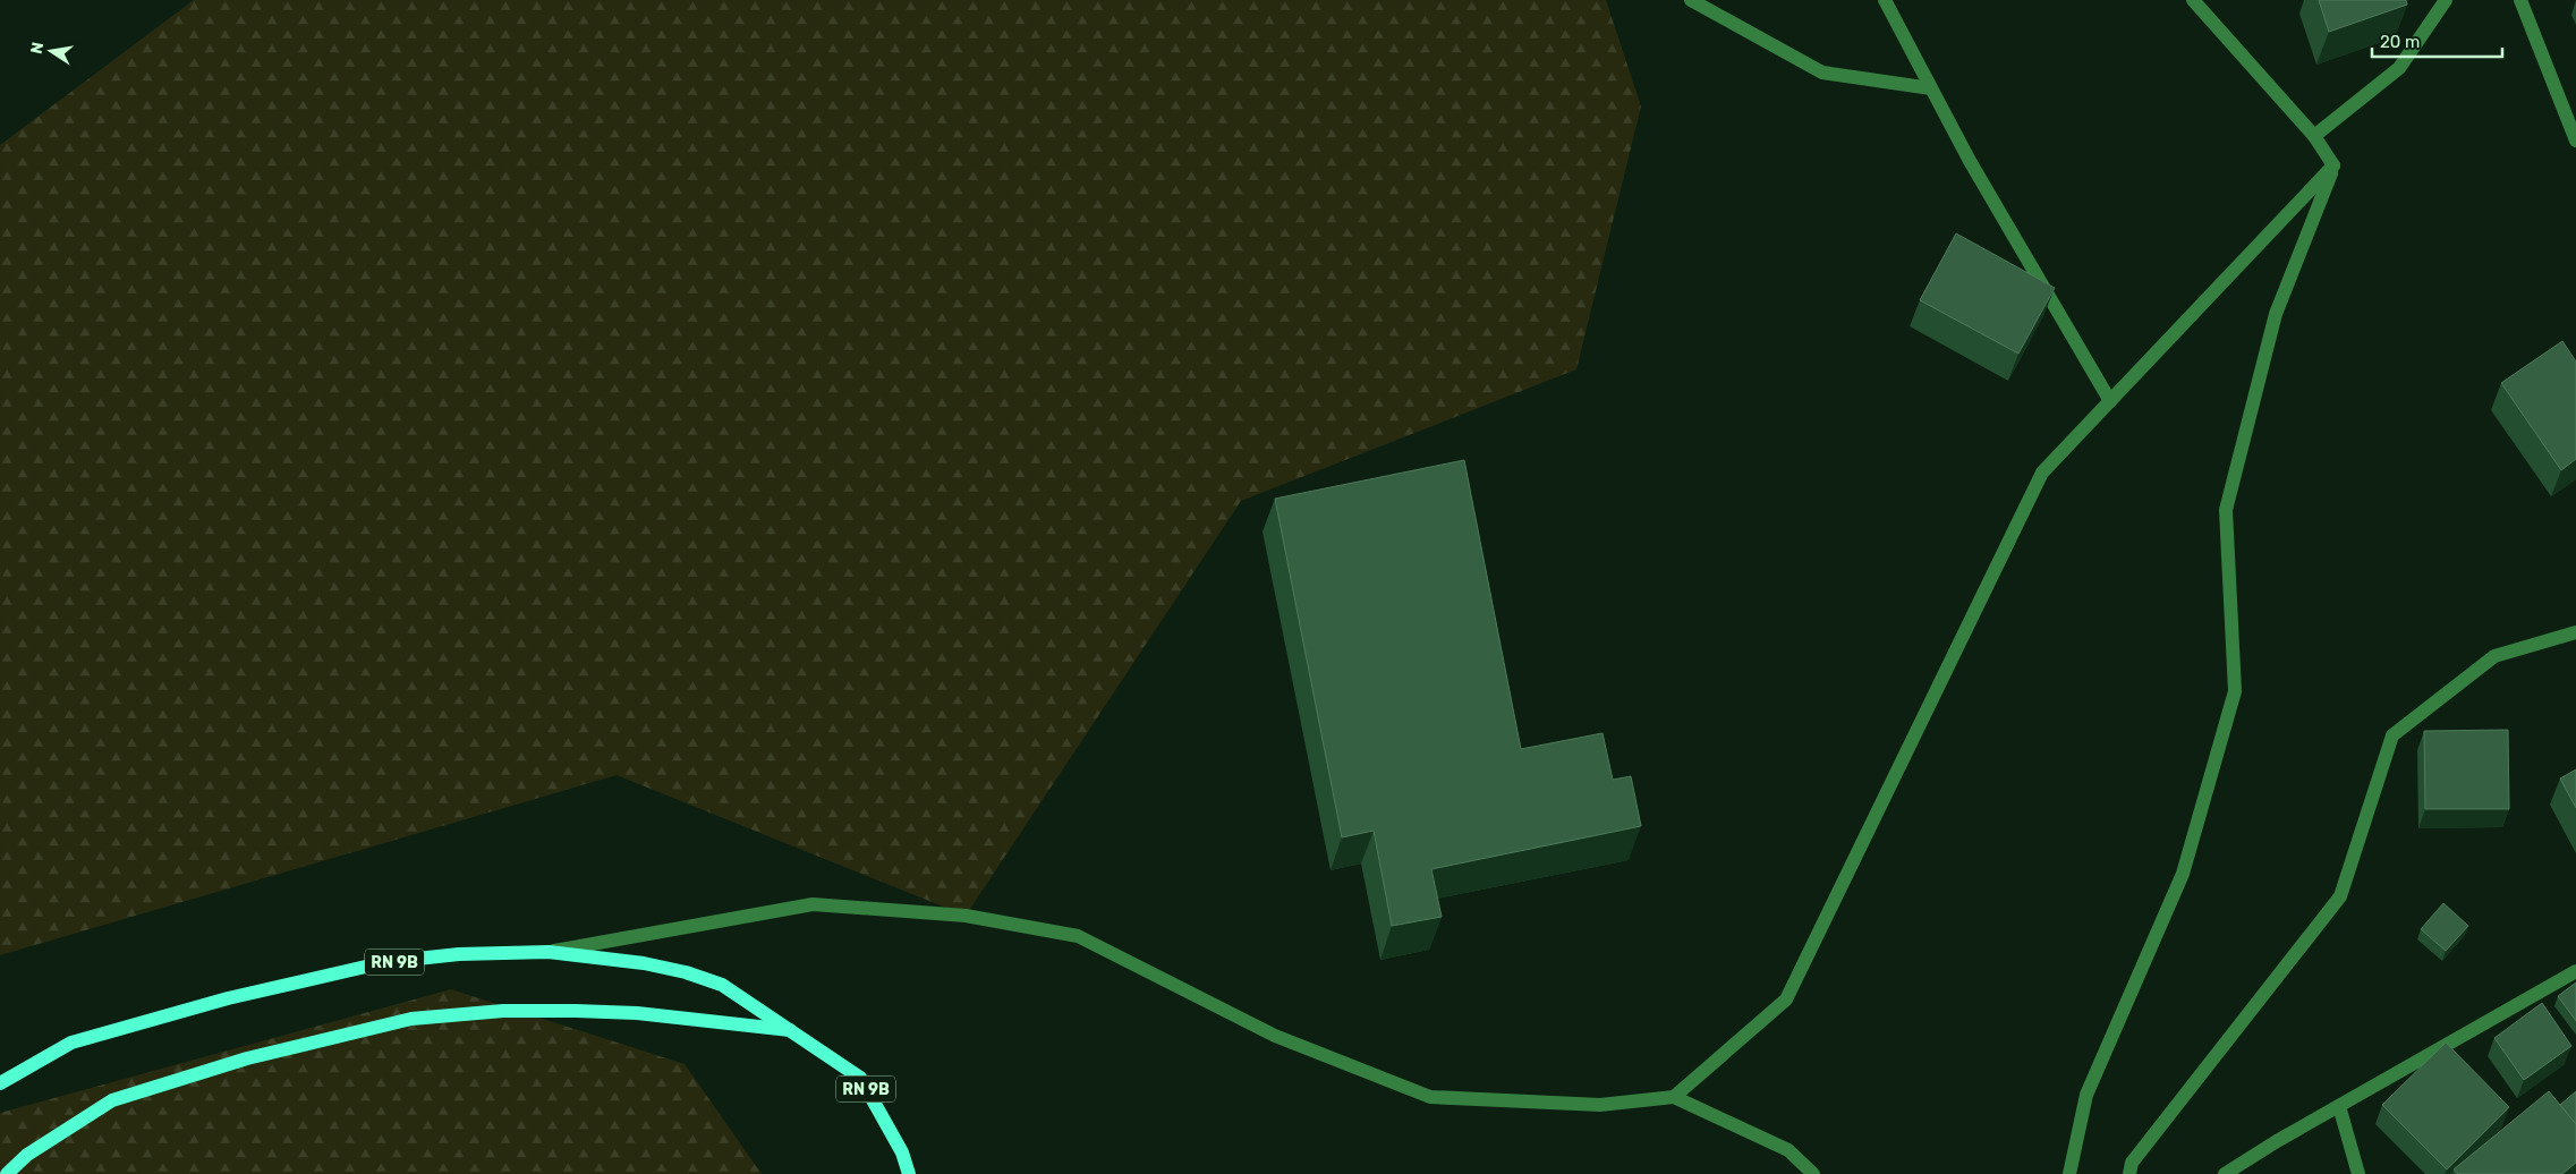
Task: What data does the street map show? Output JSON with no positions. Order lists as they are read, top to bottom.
{
  "streets": {
    "main road": ["RN 9B"]
  },
  "scale_bar": "20 m",
  "north": "left"
}
